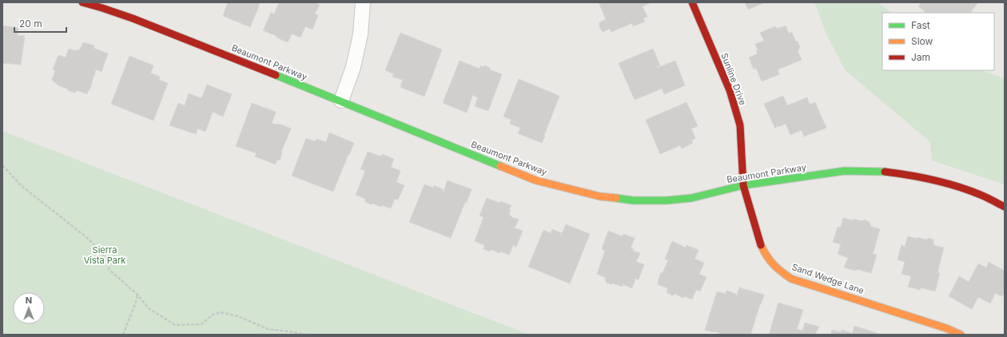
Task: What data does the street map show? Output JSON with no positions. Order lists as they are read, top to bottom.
{
  "streets": {
    "street": ["Beaumont Parkway", "Sunline Drive", "Sand Wedge Lane"]
  },
  "crossings": [
    ["Beaumont Parkway", "Sunline Drive"],
    ["Beaumont Parkway", "Sand Wedge Lane"],
    ["Sunline Drive", "Sand Wedge Lane"]
  ],
  "parks": ["Sierra Vista Park"],
  "legend": ["Fast", "Slow", "Jam"],
  "scale_bar": "20 m",
  "north": "top"
}
